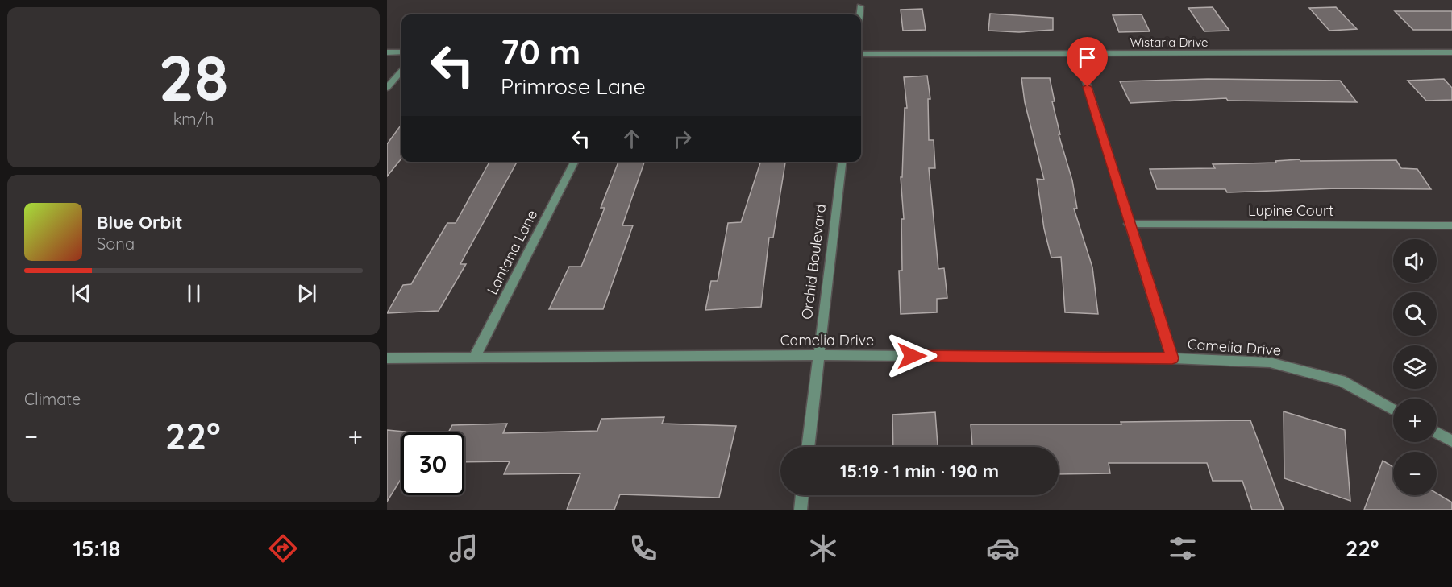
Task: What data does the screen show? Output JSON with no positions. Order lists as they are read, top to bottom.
{
  "streets": {
    "street": [
      "Wistaria Drive",
      "Lupine Court",
      "Lantana Lane",
      "Orchid Boulevard",
      "Camelia Drive"
    ]
  },
  "crossings": [
    ["Lantana Lane", "Camelia Drive"],
    ["Orchid Boulevard", "Camelia Drive"]
  ],
  "page": {
    "tile": [
      ["28", "km/h"],
      "Climate"
    ],
    "turn": ["70 m", "Primrose Lane"],
    "song": ["Blue Orbit", "Sona"],
    "map_buttons": ["+", "−"],
    "heat": ["−", "22°", "+"],
    "limit": "30",
    "trip": "15:19 · 1 min · 190 m",
    "tabs": ["15:18", "22°"]
  }
}
